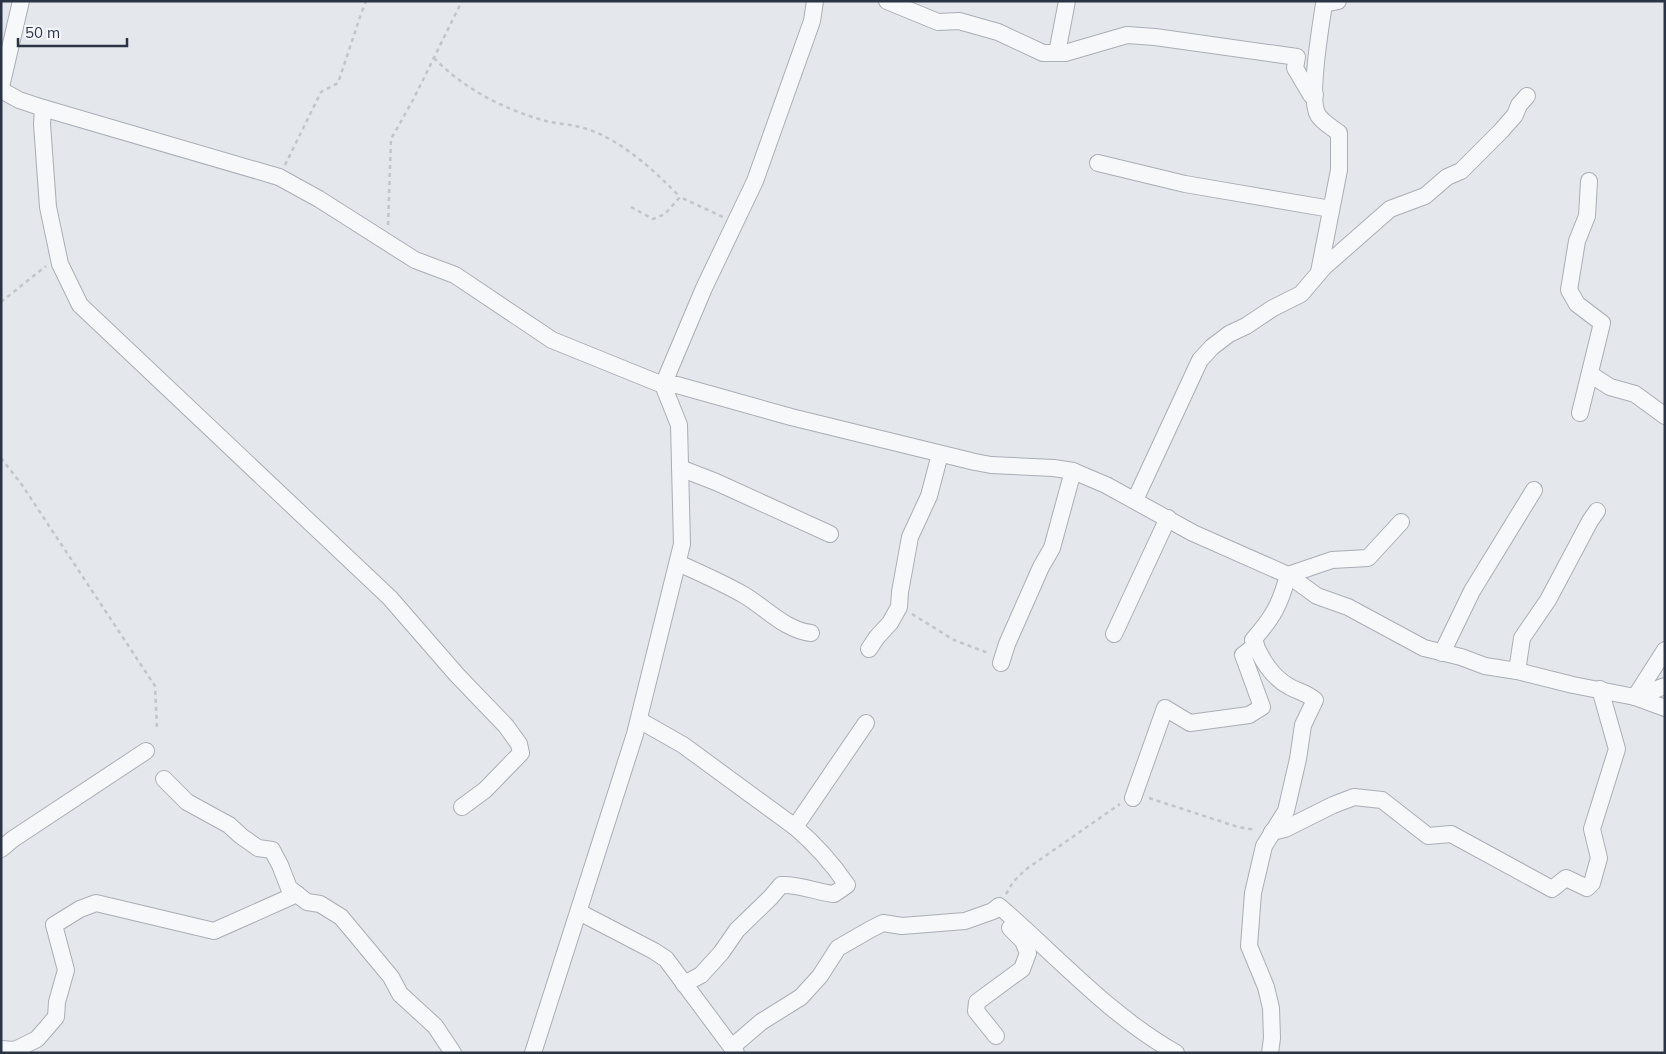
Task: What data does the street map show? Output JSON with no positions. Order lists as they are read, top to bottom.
{
  "scale_bar": "50 m"
}
